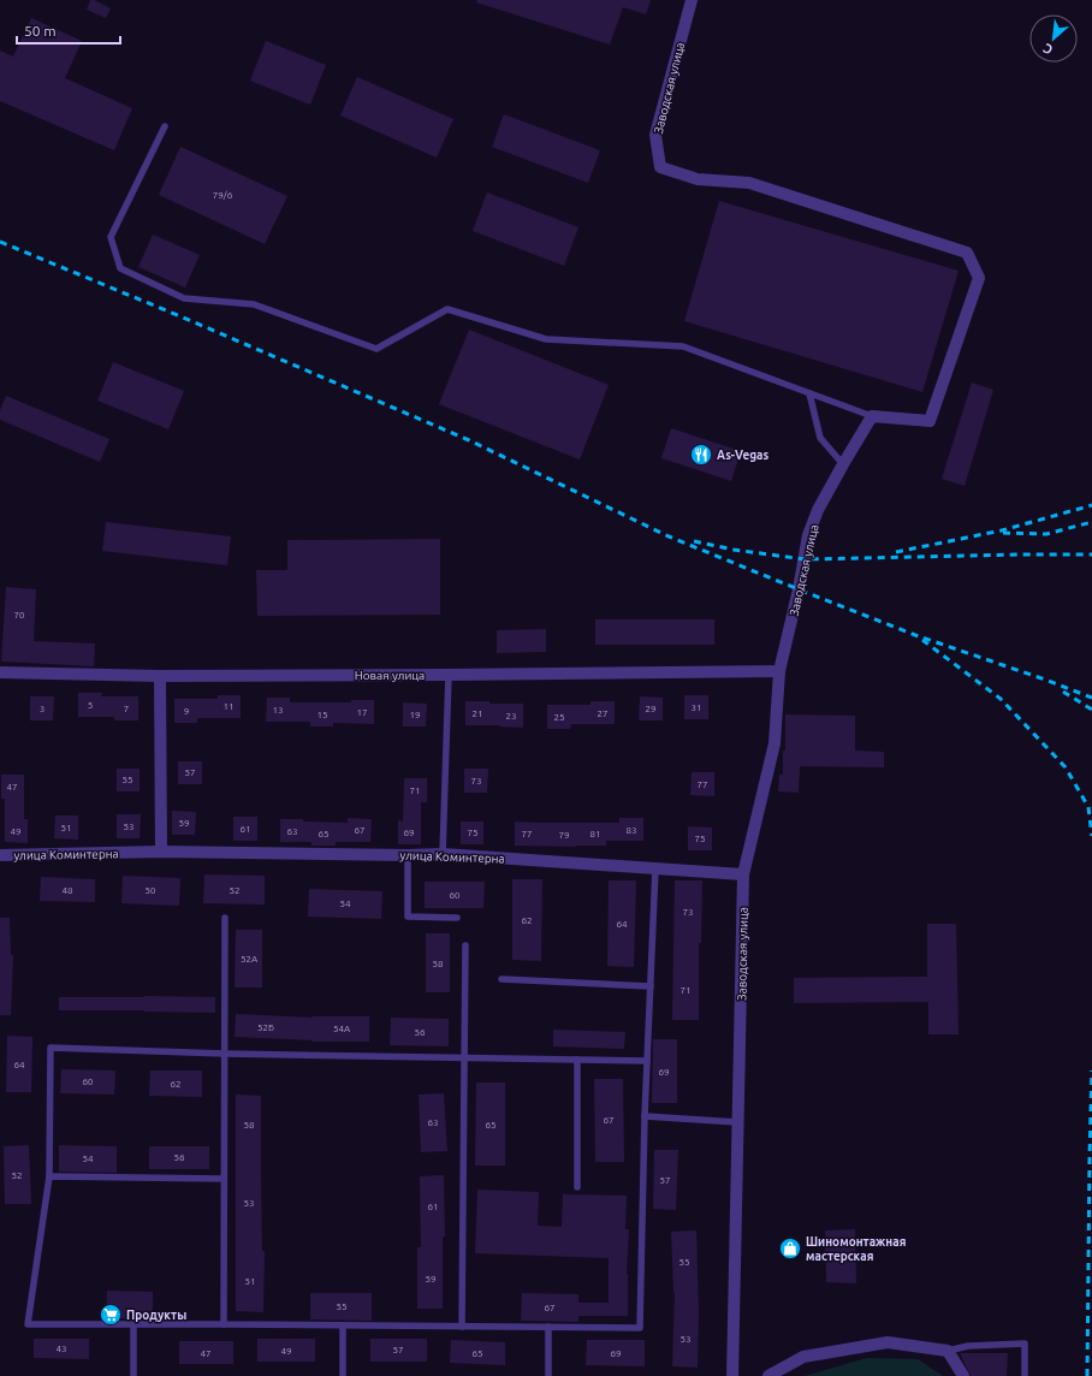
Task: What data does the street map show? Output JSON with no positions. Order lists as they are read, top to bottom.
{
  "streets": {
    "street": ["Заводская улица", "Новая улица", "улица Коминтерна"]
  },
  "crossings": [
    ["Заводская улица", "Новая улица"],
    ["Заводская улица", "улица Коминтерна"]
  ],
  "places": {
    "restaurant": ["As-Vegas"],
    "shop": ["Шиномонтажная мастерская"],
    "supermarket": ["Продукты"]
  },
  "house_numbers": [
    "79/6",
    "70",
    "5",
    "11",
    "31",
    "3",
    "7",
    "29",
    "13",
    "9",
    "17",
    "21",
    "27",
    "15",
    "19",
    "23",
    "25",
    "57",
    "55",
    "73",
    "77",
    "47",
    "71",
    "59",
    "53",
    "51",
    "61",
    "67",
    "83",
    "49",
    "63",
    "69",
    "75",
    "65",
    "77",
    "81",
    "79",
    "75",
    "48",
    "50",
    "52",
    "60",
    "54",
    "73",
    "62",
    "64",
    "52А",
    "58",
    "71",
    "52Б",
    "54А",
    "56",
    "64",
    "69",
    "60",
    "62",
    "67",
    "63",
    "58",
    "65",
    "56",
    "54",
    "52",
    "57",
    "53",
    "61",
    "55",
    "59",
    "51",
    "55",
    "67",
    "53",
    "43",
    "57",
    "49",
    "47",
    "65",
    "69"
  ],
  "scale_bar": "50 m",
  "north": "bottom left"
}
